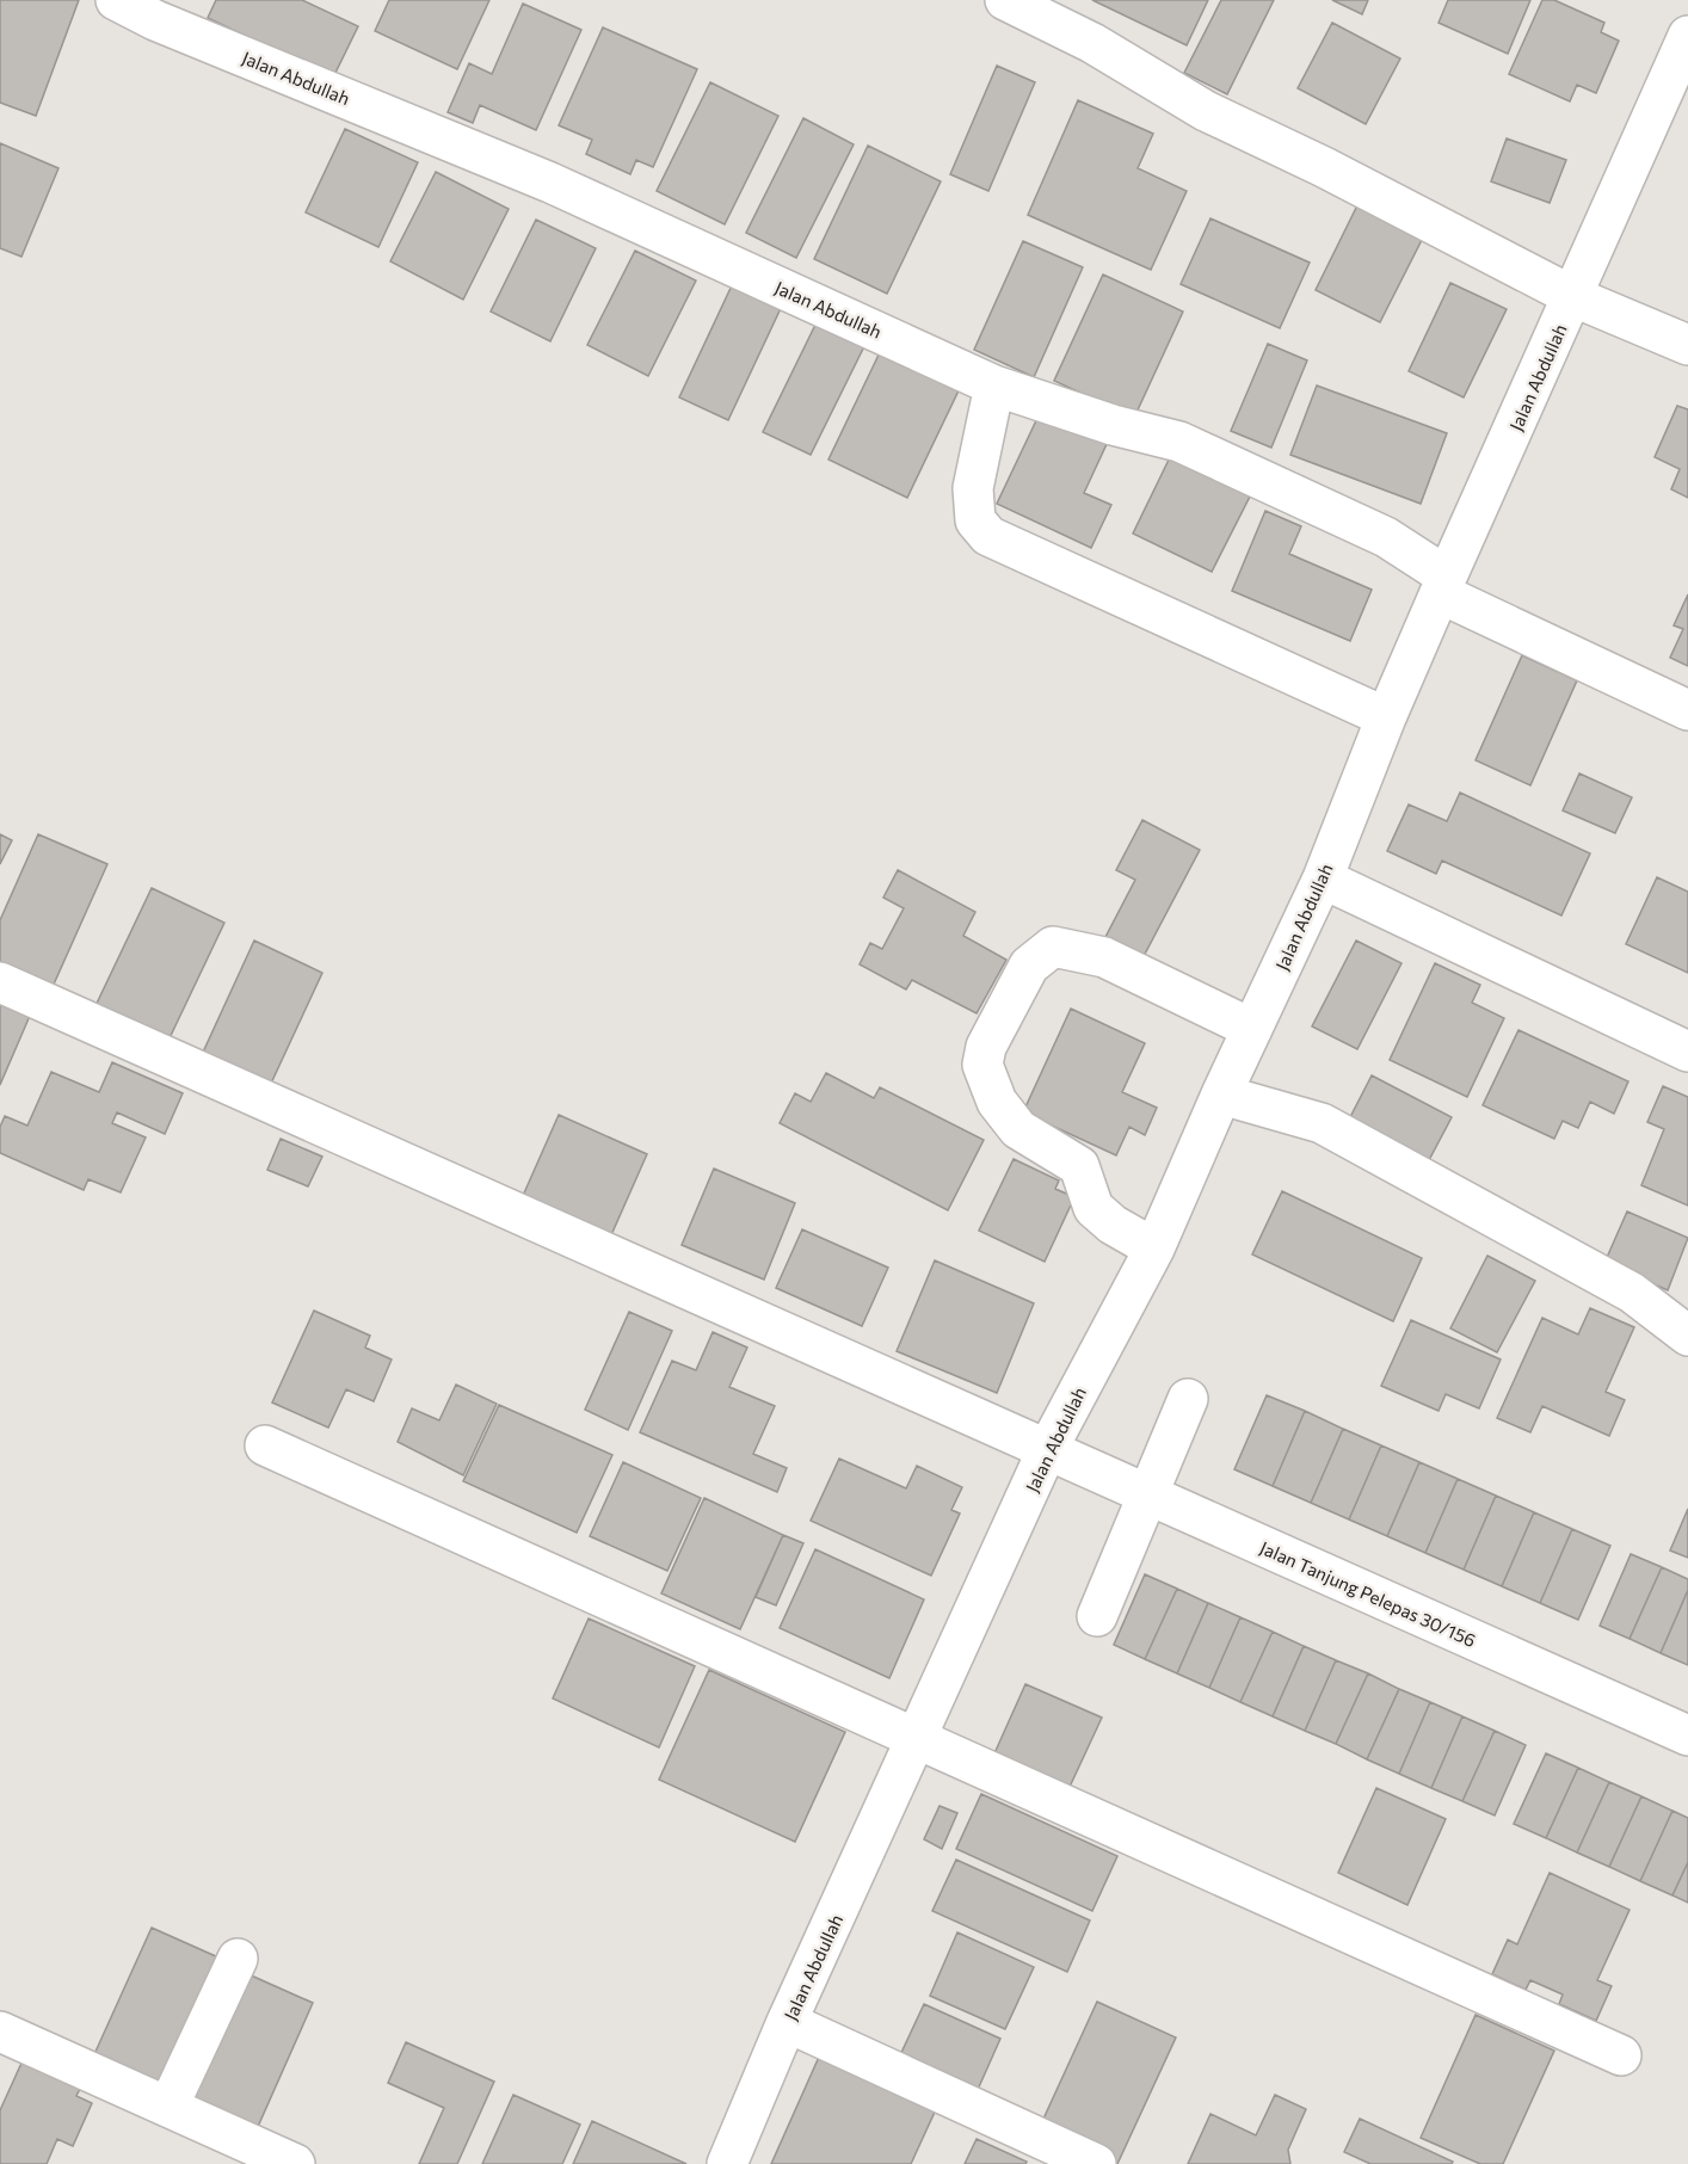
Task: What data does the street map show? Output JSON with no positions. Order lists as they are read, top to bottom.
{
  "streets": {
    "street": ["Jalan Abdullah", "Jalan Tanjung Pelepas 30/156"]
  },
  "crossings": [
    ["Jalan Abdullah", "Jalan Tanjung Pelepas 30/156"]
  ]
}
